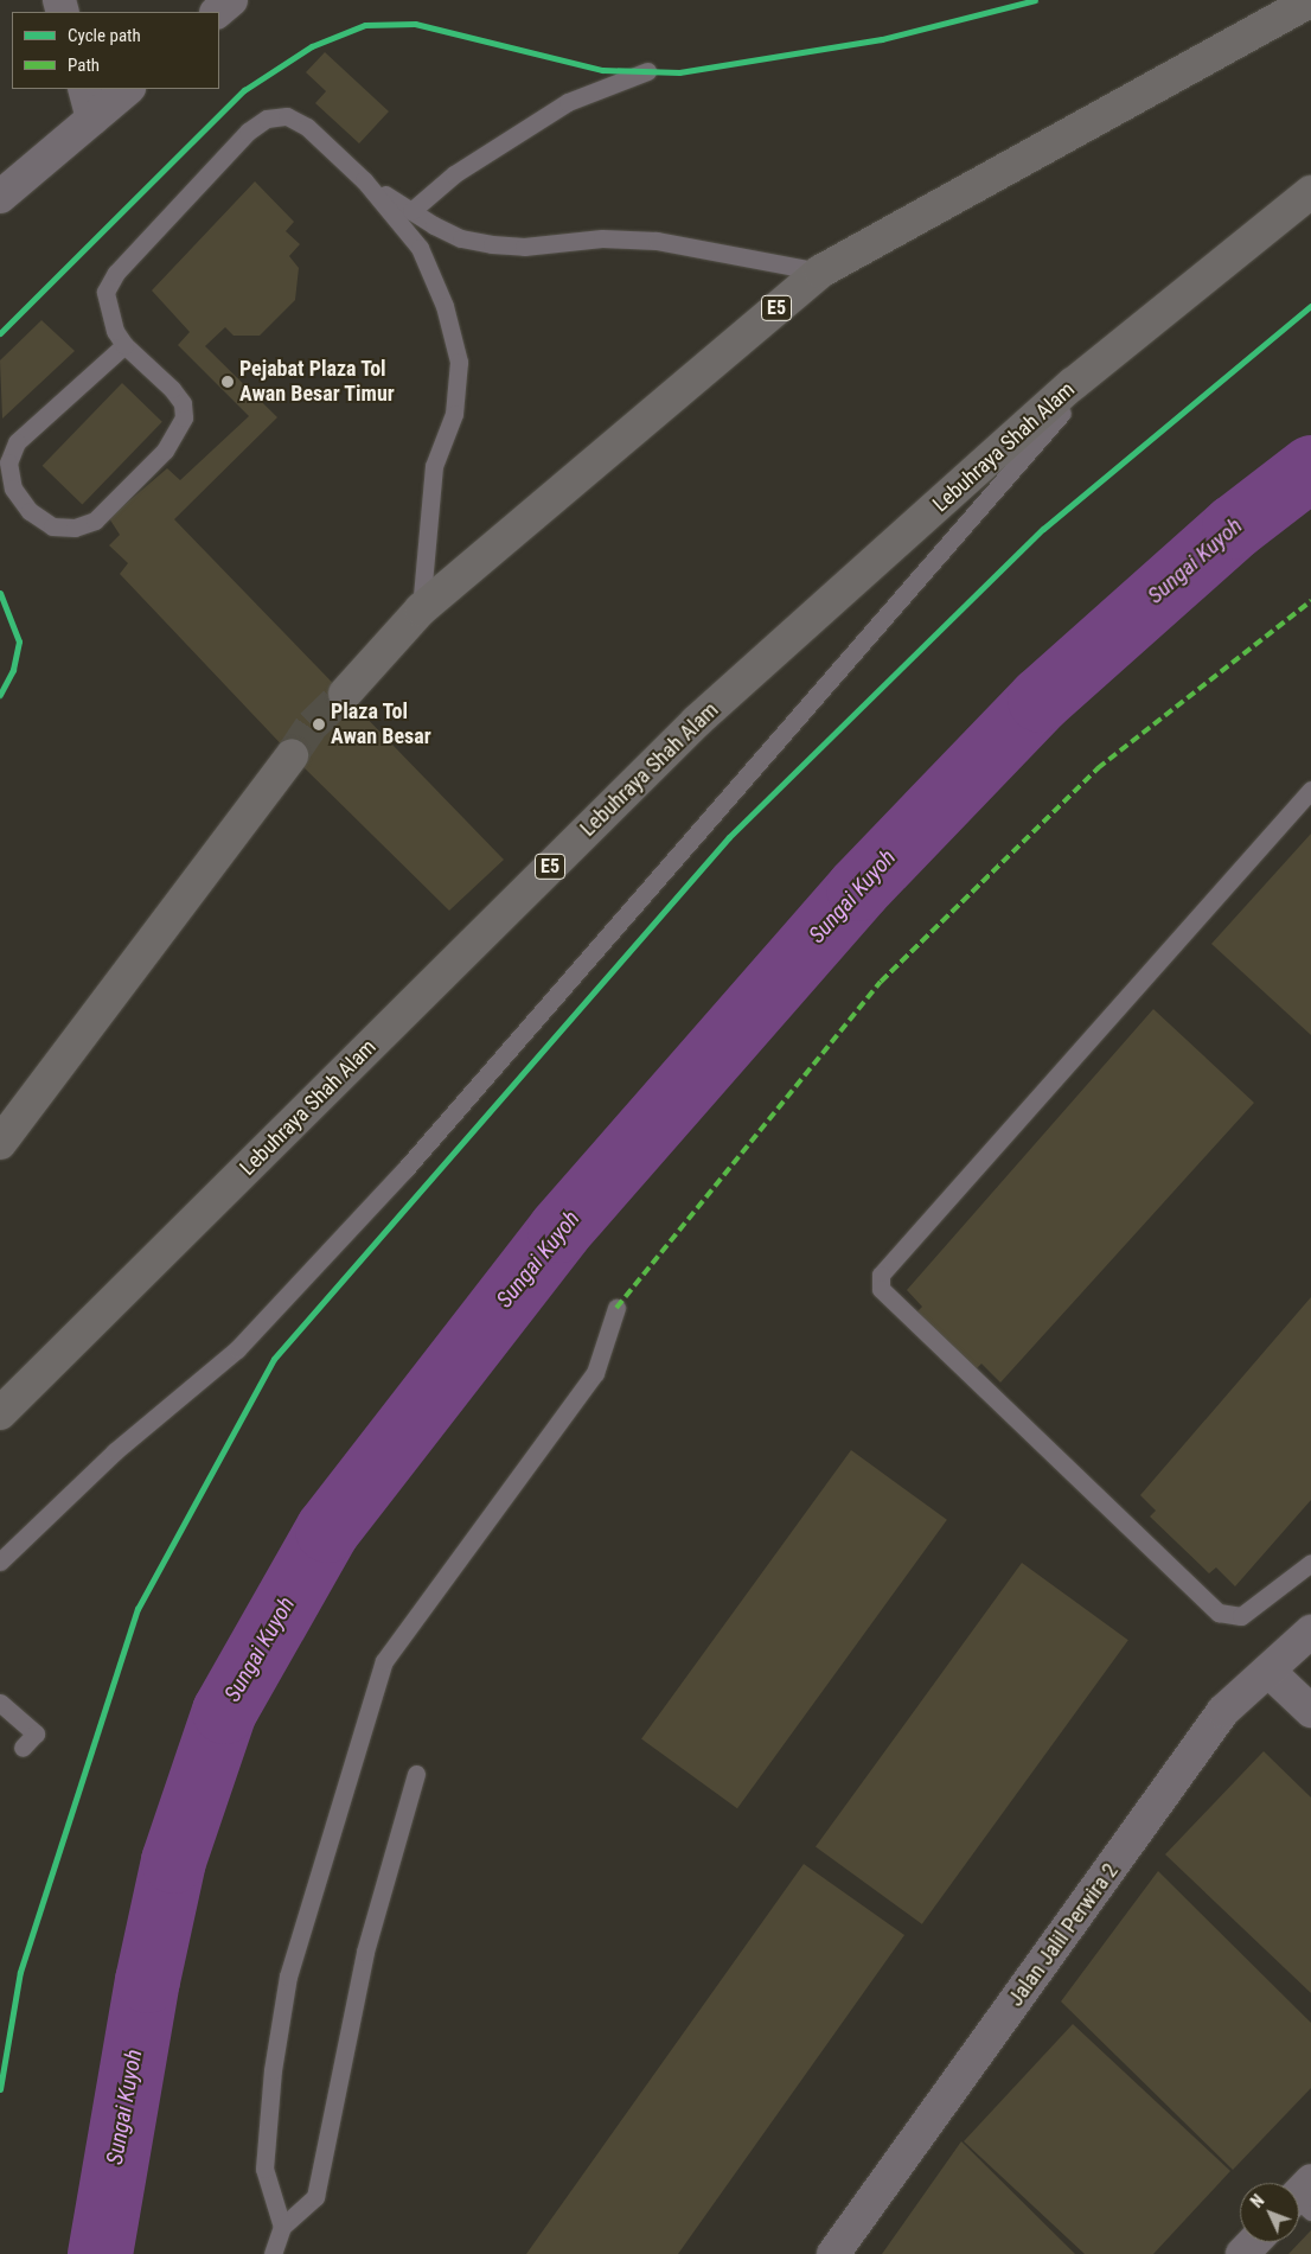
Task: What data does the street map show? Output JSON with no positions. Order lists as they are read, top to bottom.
{
  "streets": {
    "highway": ["E5", "Lebuhraya Shah Alam"],
    "street": ["Jalan Jalil Perwira 2"]
  },
  "water": ["Sungai Kuyoh"],
  "places": ["Pejabat Plaza Tol Awan Besar Timur", "Plaza Tol Awan Besar"],
  "legend": ["Cycle path", "Path"],
  "north": "top left"
}
